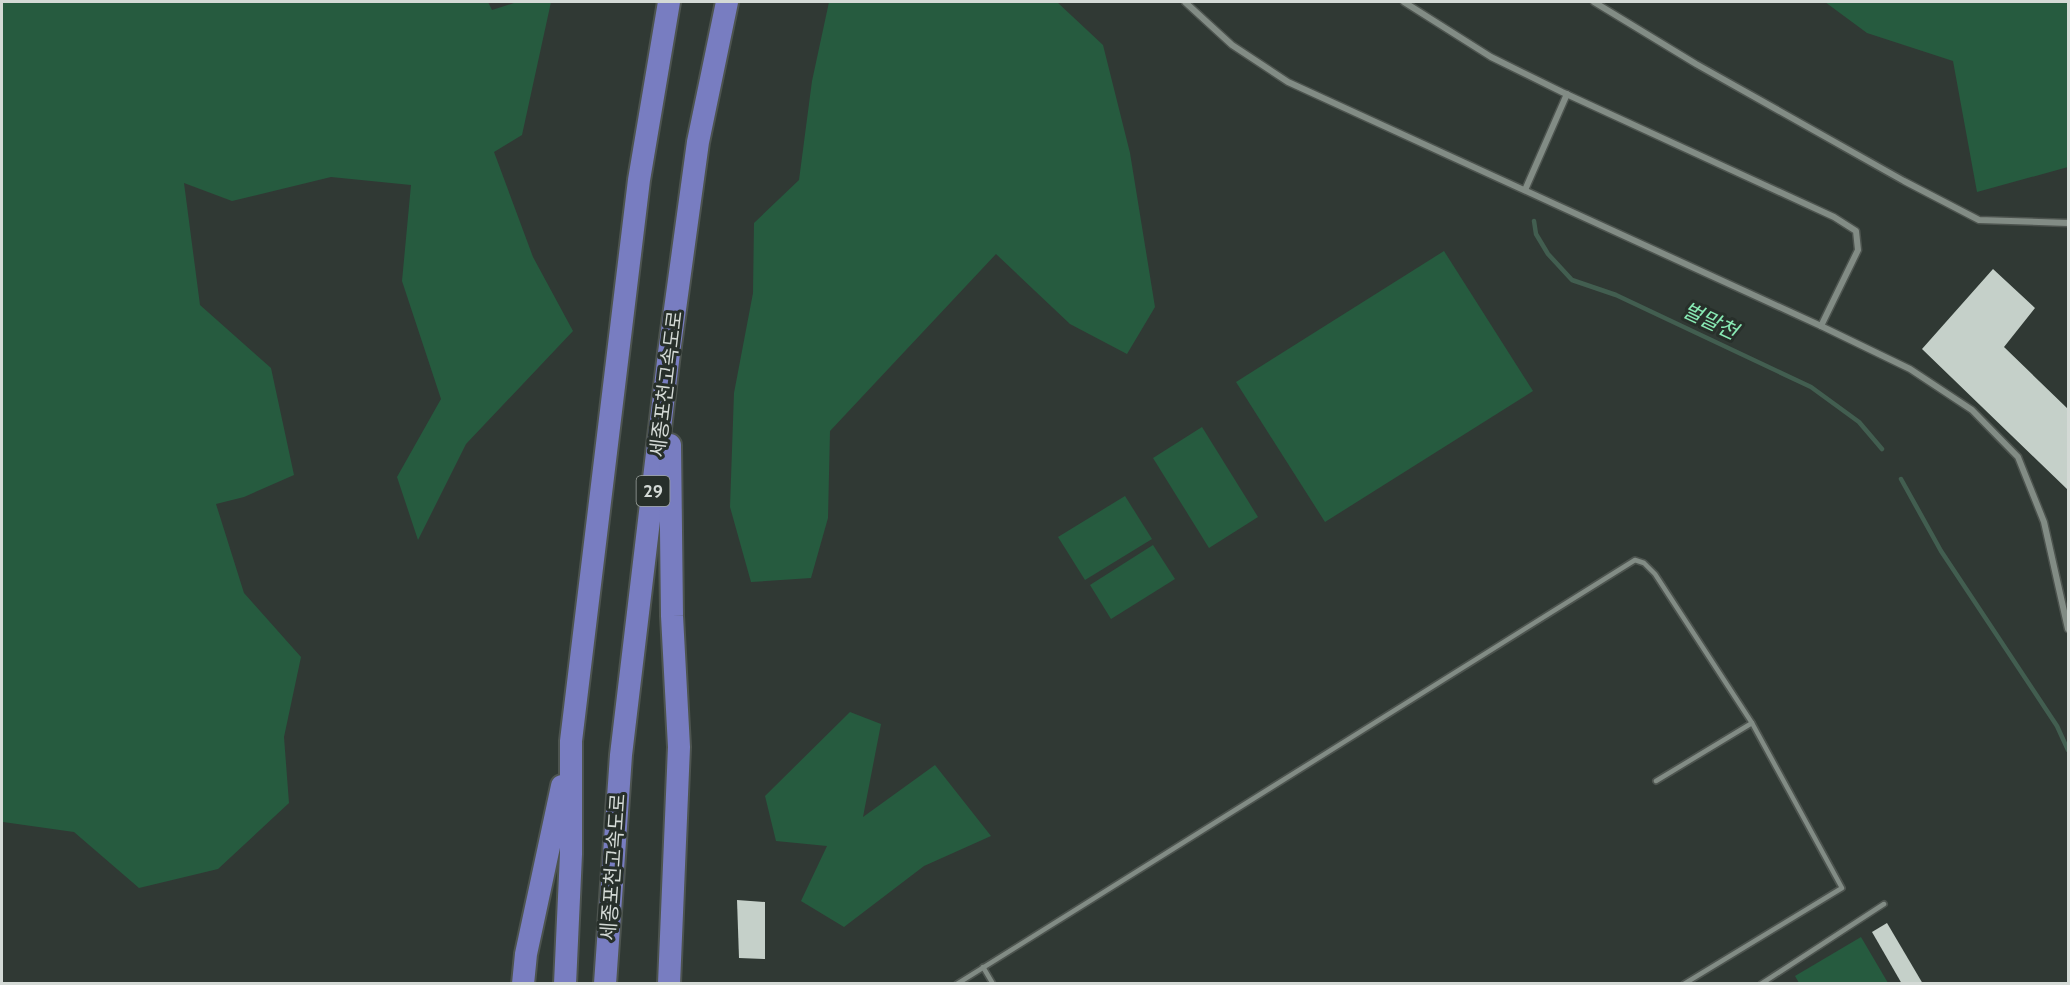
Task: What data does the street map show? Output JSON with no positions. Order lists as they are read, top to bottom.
{
  "streets": {
    "highway": ["세종포천고속도로", "29"]
  },
  "water": ["벌말천"]
}
